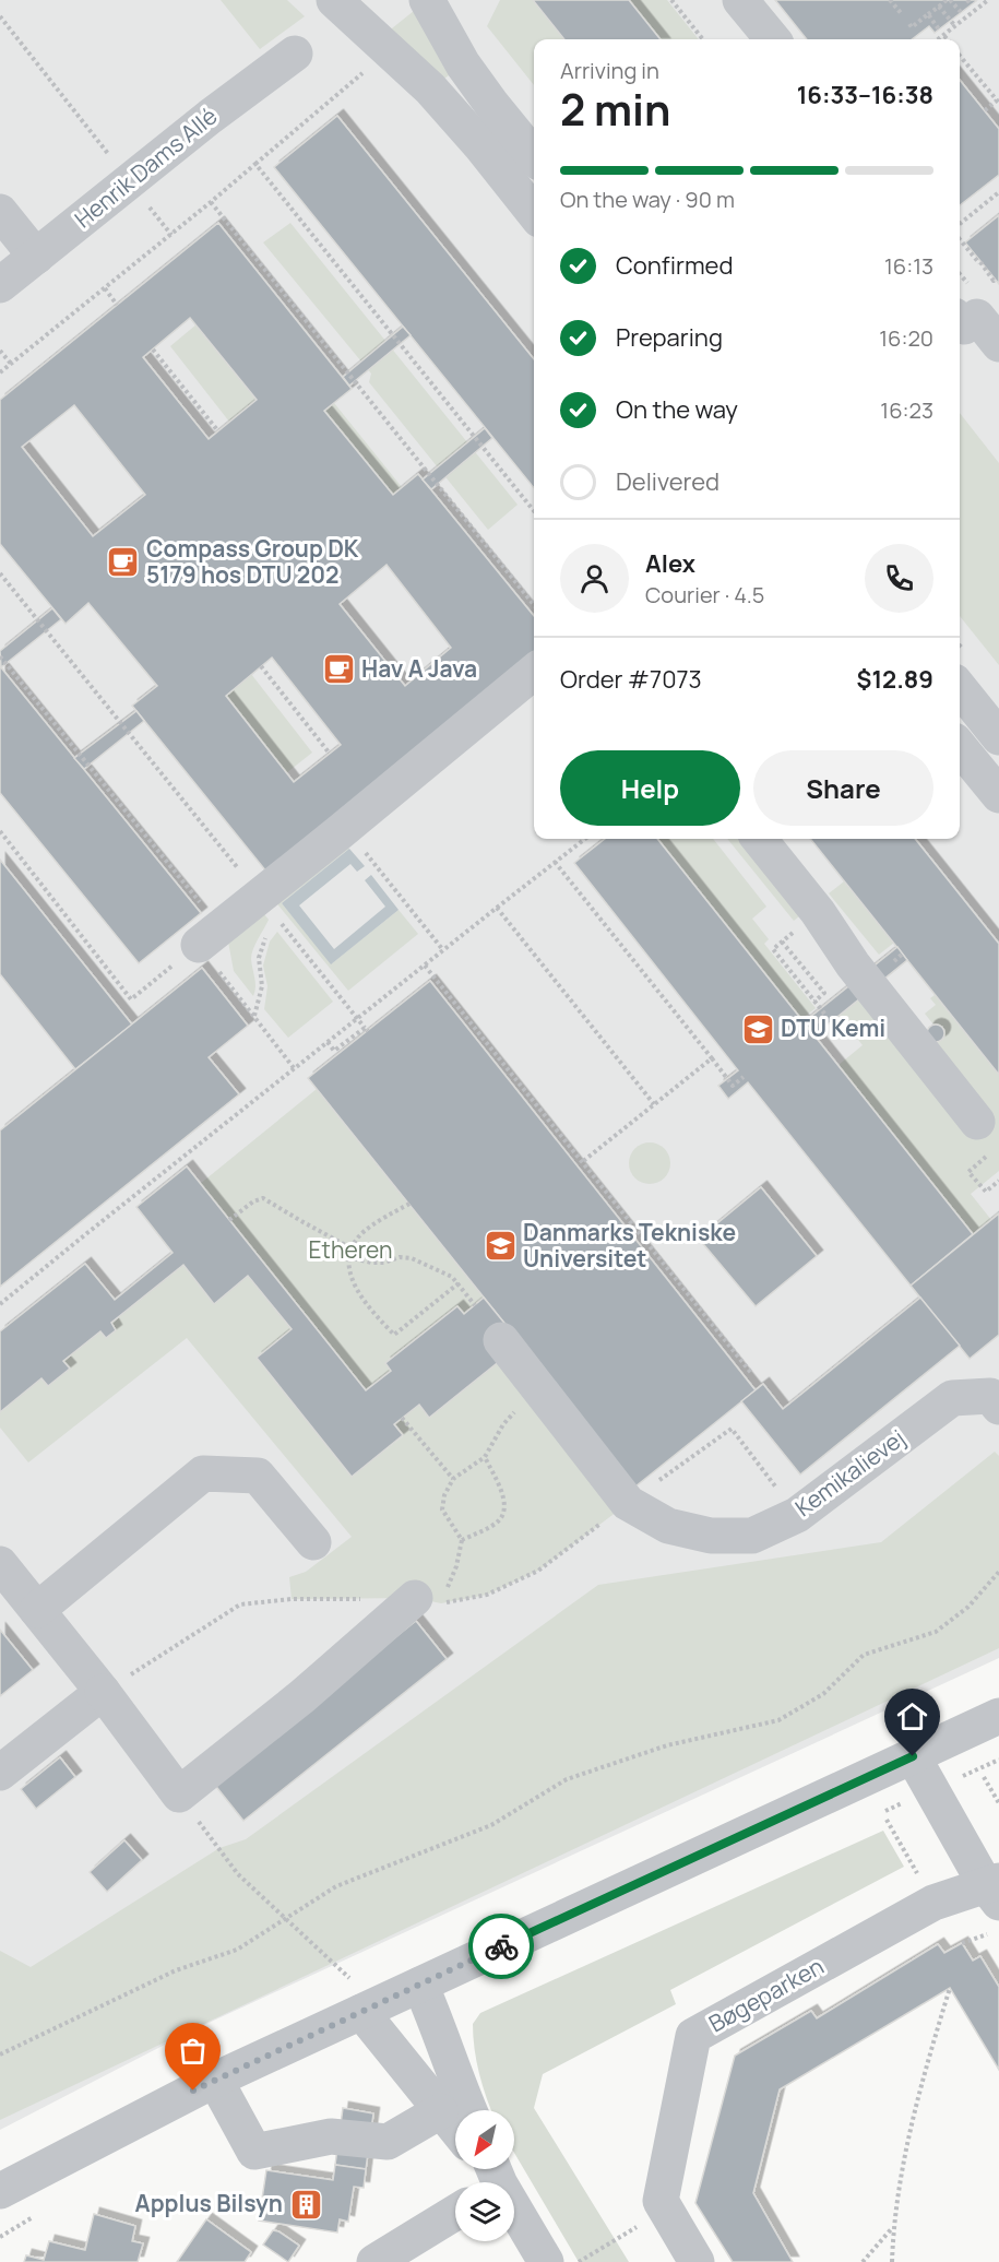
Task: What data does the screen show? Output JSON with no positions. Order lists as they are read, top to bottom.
{
  "streets": {
    "street": ["Henrik Dams Allé", "Kemikalievej", "Bøgeparken"]
  },
  "parks": ["Etheren"],
  "places": {
    "cafe": ["Compass Group DK 5179 hos DTU 202", "Hav A Java"],
    "school or university": ["DTU Kemi", "Danmarks Tekniske Universitet"],
    "building": ["Applus Bilsyn"]
  },
  "north": "bottom left",
  "page": {
    "heading": ["2 min", "Arriving in", "16:33–16:38"],
    "panel": [
      "Alex",
      "Courier · 4.5",
      "Order #7073",
      "$12.89"
    ],
    "bar": "On the way · 90 m",
    "list": [
      ["Confirmed", "16:13"],
      ["Preparing", "16:20"],
      ["On the way", "16:23"],
      "Delivered"
    ],
    "buttons": ["Help", "Share"]
  }
}
